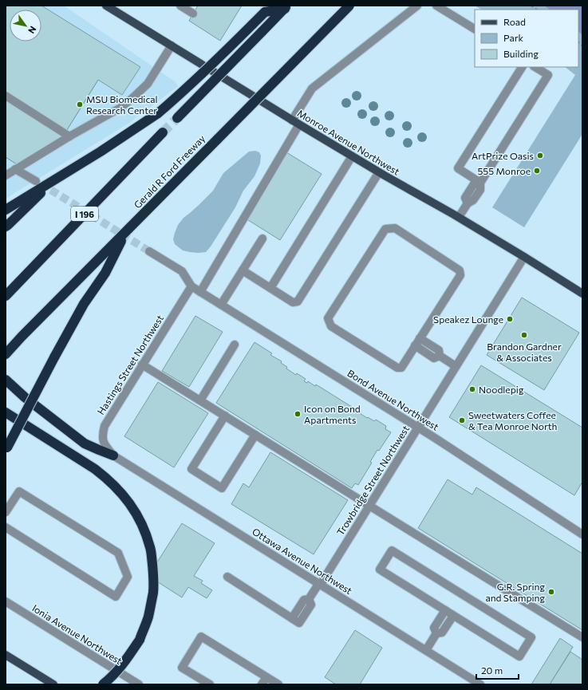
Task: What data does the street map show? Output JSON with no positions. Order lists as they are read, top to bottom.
{
  "streets": {
    "highway": ["Gerald R Ford Freeway", "I 196"],
    "main road": ["Monroe Avenue Northwest"],
    "street": [
      "Hastings Street Northwest",
      "Bond Avenue Northwest",
      "Trowbridge Street Northwest",
      "Ottawa Avenue Northwest",
      "Ionia Avenue Northwest"
    ]
  },
  "crossings": [
    ["Monroe Avenue Northwest", "Trowbridge Street Northwest"],
    ["Hastings Street Northwest", "Bond Avenue Northwest"],
    ["Hastings Street Northwest", "Ottawa Avenue Northwest"],
    ["Bond Avenue Northwest", "Trowbridge Street Northwest"],
    ["Trowbridge Street Northwest", "Ottawa Avenue Northwest"]
  ],
  "places": [
    "MSU Biomedical Research Center",
    "ArtPrize Oasis",
    "555 Monroe",
    "Speakez Lounge",
    "Brandon Gardner & Associates",
    "Noodlepig",
    "Icon on Bond Apartments",
    "Sweetwaters Coffee & Tea Monroe North",
    "G.R. Spring and Stamping"
  ],
  "legend": ["Road", "Park", "Building"],
  "scale_bar": "20 m",
  "north": "bottom right"
}
